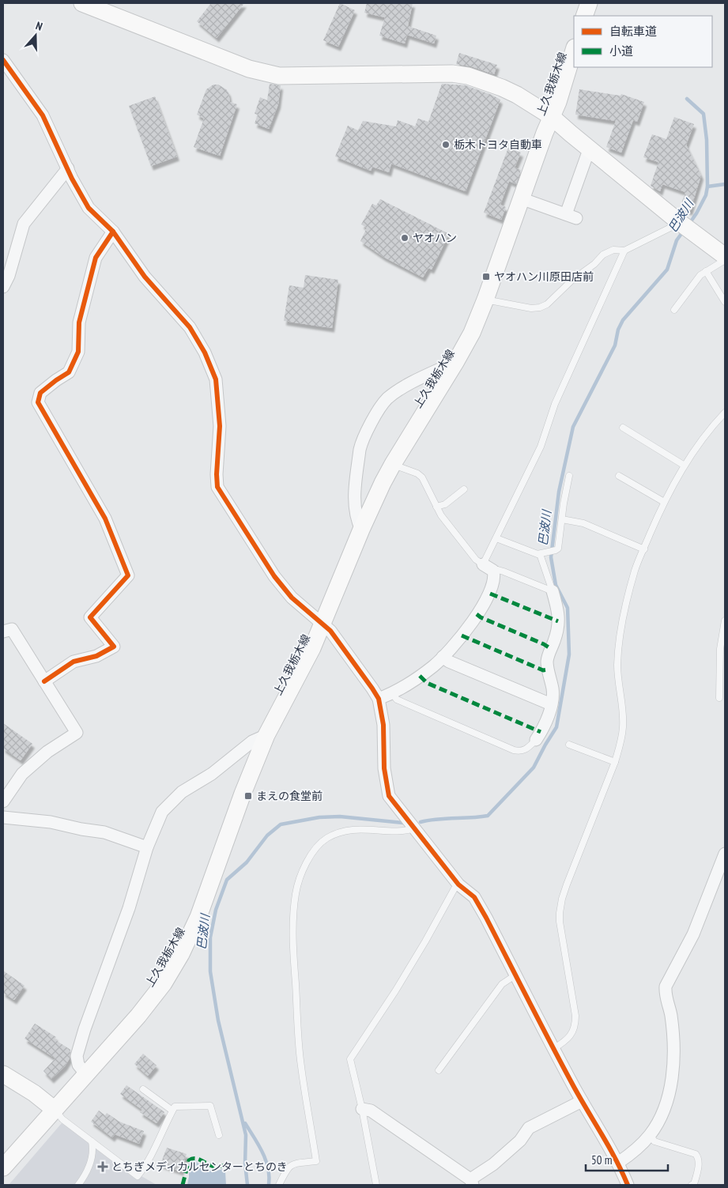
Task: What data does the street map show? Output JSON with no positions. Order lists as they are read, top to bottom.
{
  "streets": {
    "main road": ["上久我栃木線"]
  },
  "water": ["巴波川"],
  "places": {
    "other": ["栃木トヨタ自動車", "ヤオハン"],
    "transit": ["ヤオハン川原田店前", "まえの食堂前"],
    "health": ["とちぎメディカルセンターとちのき"]
  },
  "legend": ["自転車道", "小道"],
  "scale_bar": "50 m",
  "north": "top"
}
